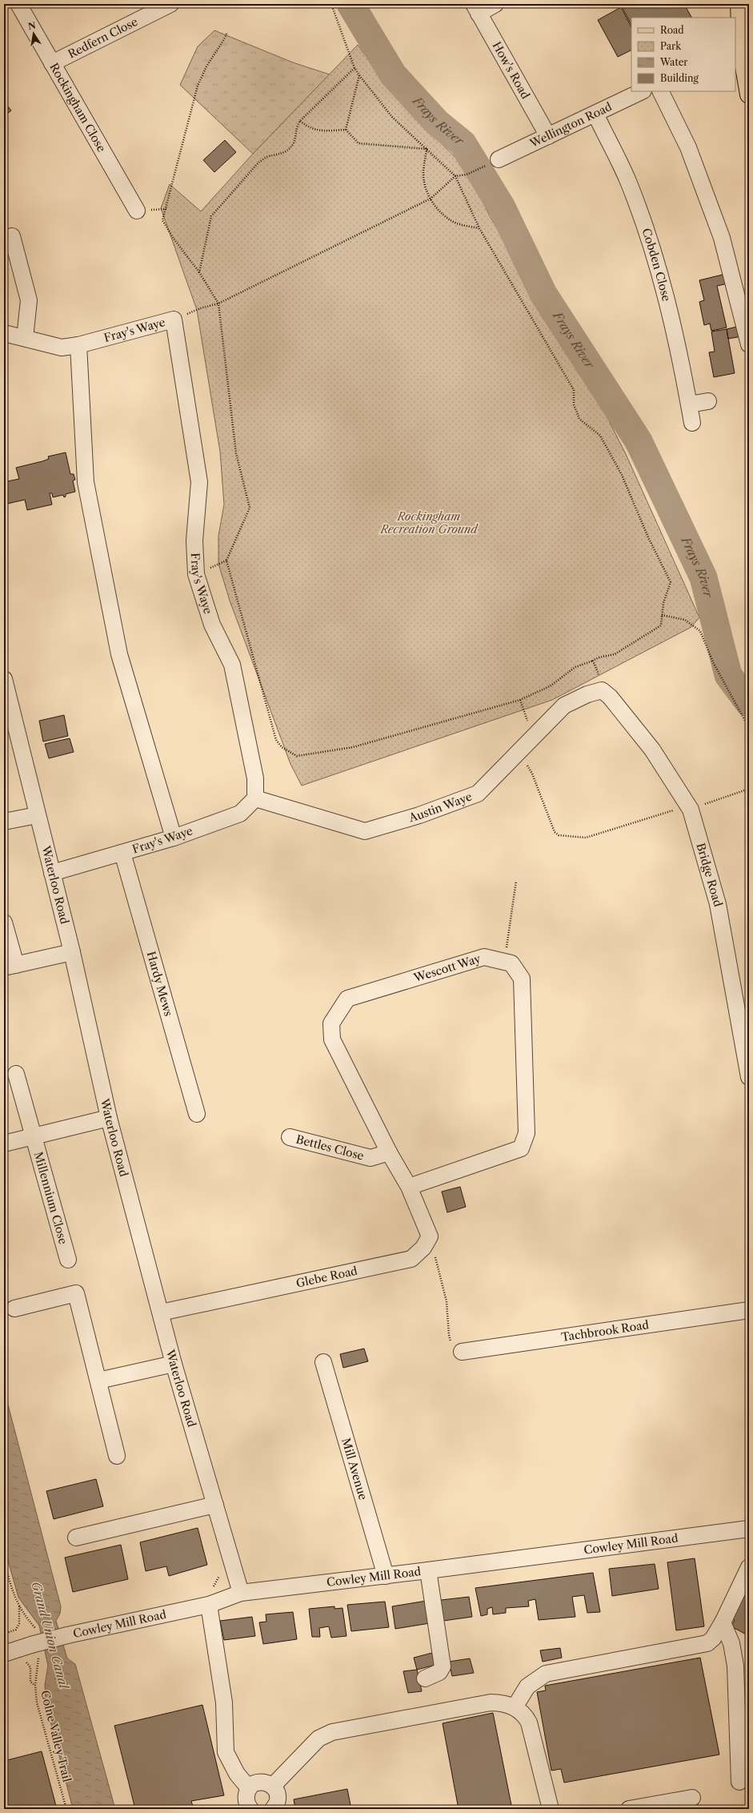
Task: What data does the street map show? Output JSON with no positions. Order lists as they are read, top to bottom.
{
  "streets": {
    "street": [
      "Redfern Close",
      "How's Road",
      "Rockingham Close",
      "Wellington Road",
      "Cobden Close",
      "Fray's Waye",
      "Austin Waye",
      "Bridge Road",
      "Waterloo Road",
      "Wescott Way",
      "Hardy Mews",
      "Bettles Close",
      "Millennium Close",
      "Glebe Road",
      "Tachbrook Road",
      "Mill Avenue",
      "Cowley Mill Road"
    ],
    "path": ["Colne Valley Trail"]
  },
  "crossings": [
    ["Redfern Close", "Rockingham Close"],
    ["How's Road", "Wellington Road"],
    ["Wellington Road", "Cobden Close"],
    ["Fray's Waye", "Austin Waye"],
    ["Fray's Waye", "Waterloo Road"],
    ["Fray's Waye", "Hardy Mews"],
    ["Austin Waye", "Bridge Road"],
    ["Waterloo Road", "Millennium Close"],
    ["Waterloo Road", "Glebe Road"],
    ["Waterloo Road", "Cowley Mill Road"],
    ["Wescott Way", "Bettles Close"],
    ["Mill Avenue", "Cowley Mill Road"],
    ["Cowley Mill Road", "Colne Valley Trail"]
  ],
  "water": ["Frays River", "Grand Union Canal"],
  "parks": ["Rockingham Recreation Ground"],
  "legend": [
    "Road",
    "Park",
    "Water",
    "Building"
  ],
  "north": "top"
}
